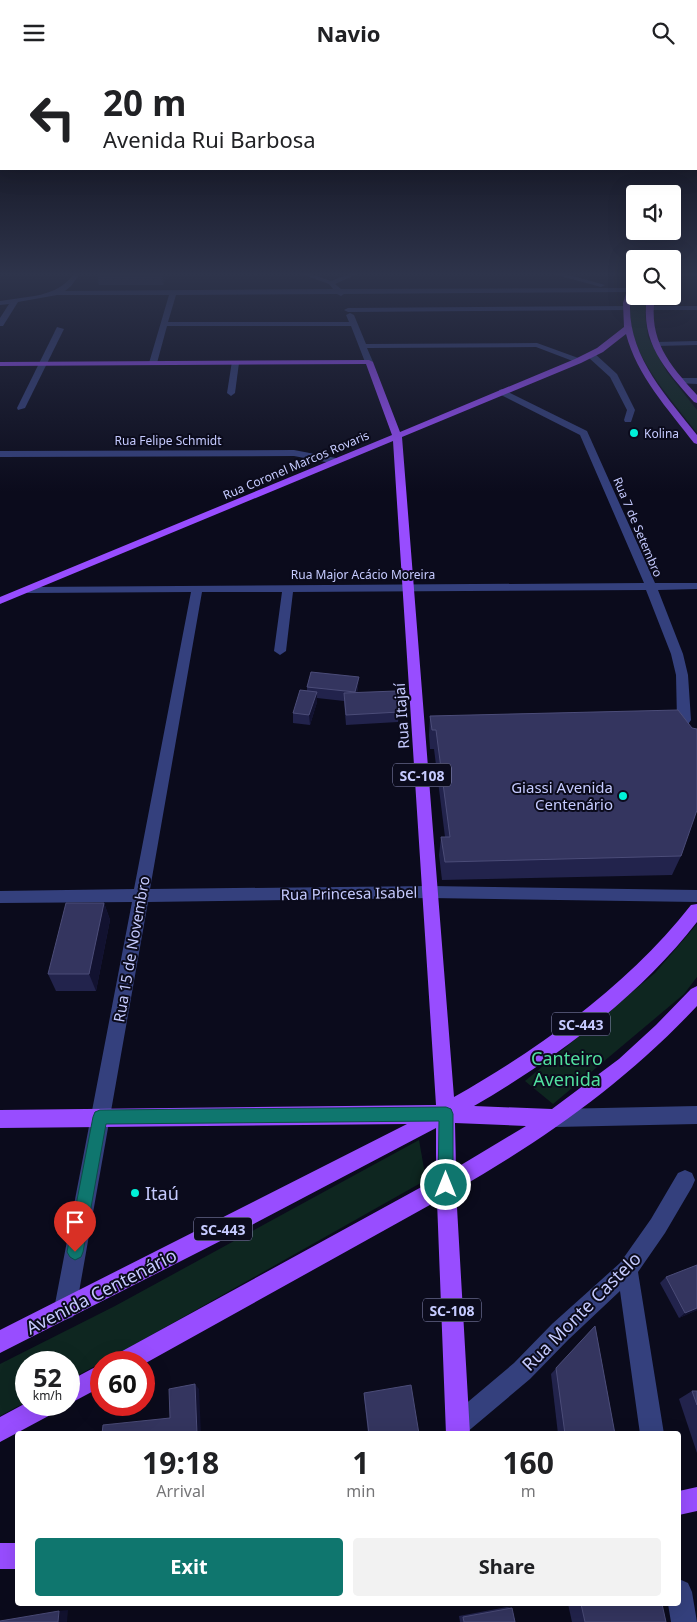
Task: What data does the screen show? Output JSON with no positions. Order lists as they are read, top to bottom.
{
  "streets": {
    "main road": [
      "Rua Coronel Marcos Rovaris",
      "Rua Itajaí",
      "SC-108",
      "SC-443",
      "Avenida Centenário"
    ],
    "street": [
      "Rua Felipe Schmidt",
      "Rua 7 de Setembro",
      "Rua Major Acácio Moreira",
      "Rua Princesa Isabel",
      "Rua 15 de Novembro",
      "Rua Monte Castelo"
    ]
  },
  "crossings": [
    ["Rua Felipe Schmidt", "Rua Coronel Marcos Rovaris"],
    ["Rua Coronel Marcos Rovaris", "Rua 7 de Setembro"],
    ["Rua Coronel Marcos Rovaris", "Rua Major Acácio Moreira"],
    ["Rua Coronel Marcos Rovaris", "Rua Itajaí"],
    ["Rua Coronel Marcos Rovaris", "SC-108"],
    ["Rua 7 de Setembro", "Rua Major Acácio Moreira"],
    ["Rua Major Acácio Moreira", "Rua Itajaí"],
    ["Rua Major Acácio Moreira", "Rua 15 de Novembro"],
    ["Rua Itajaí", "SC-108"],
    ["Rua Itajaí", "Rua Princesa Isabel"],
    ["Rua Itajaí", "Avenida Centenário"],
    ["SC-108", "Rua Monte Castelo"],
    ["Rua Princesa Isabel", "Rua 15 de Novembro"],
    ["Rua 15 de Novembro", "Avenida Centenário"]
  ],
  "parks": ["Canteiro Avenida"],
  "places": ["Kolina", "Giassi Avenida Centenário", "Itaú"],
  "page": {
    "header": "Navio",
    "turn": ["20 m", "Avenida Rui Barbosa"],
    "speed": "52 km/h",
    "limit": "60",
    "eta": [
      "19:18",
      "Arrival",
      "1",
      "min",
      "160",
      "m"
    ],
    "buttons": ["Exit", "Share"]
  }
}
